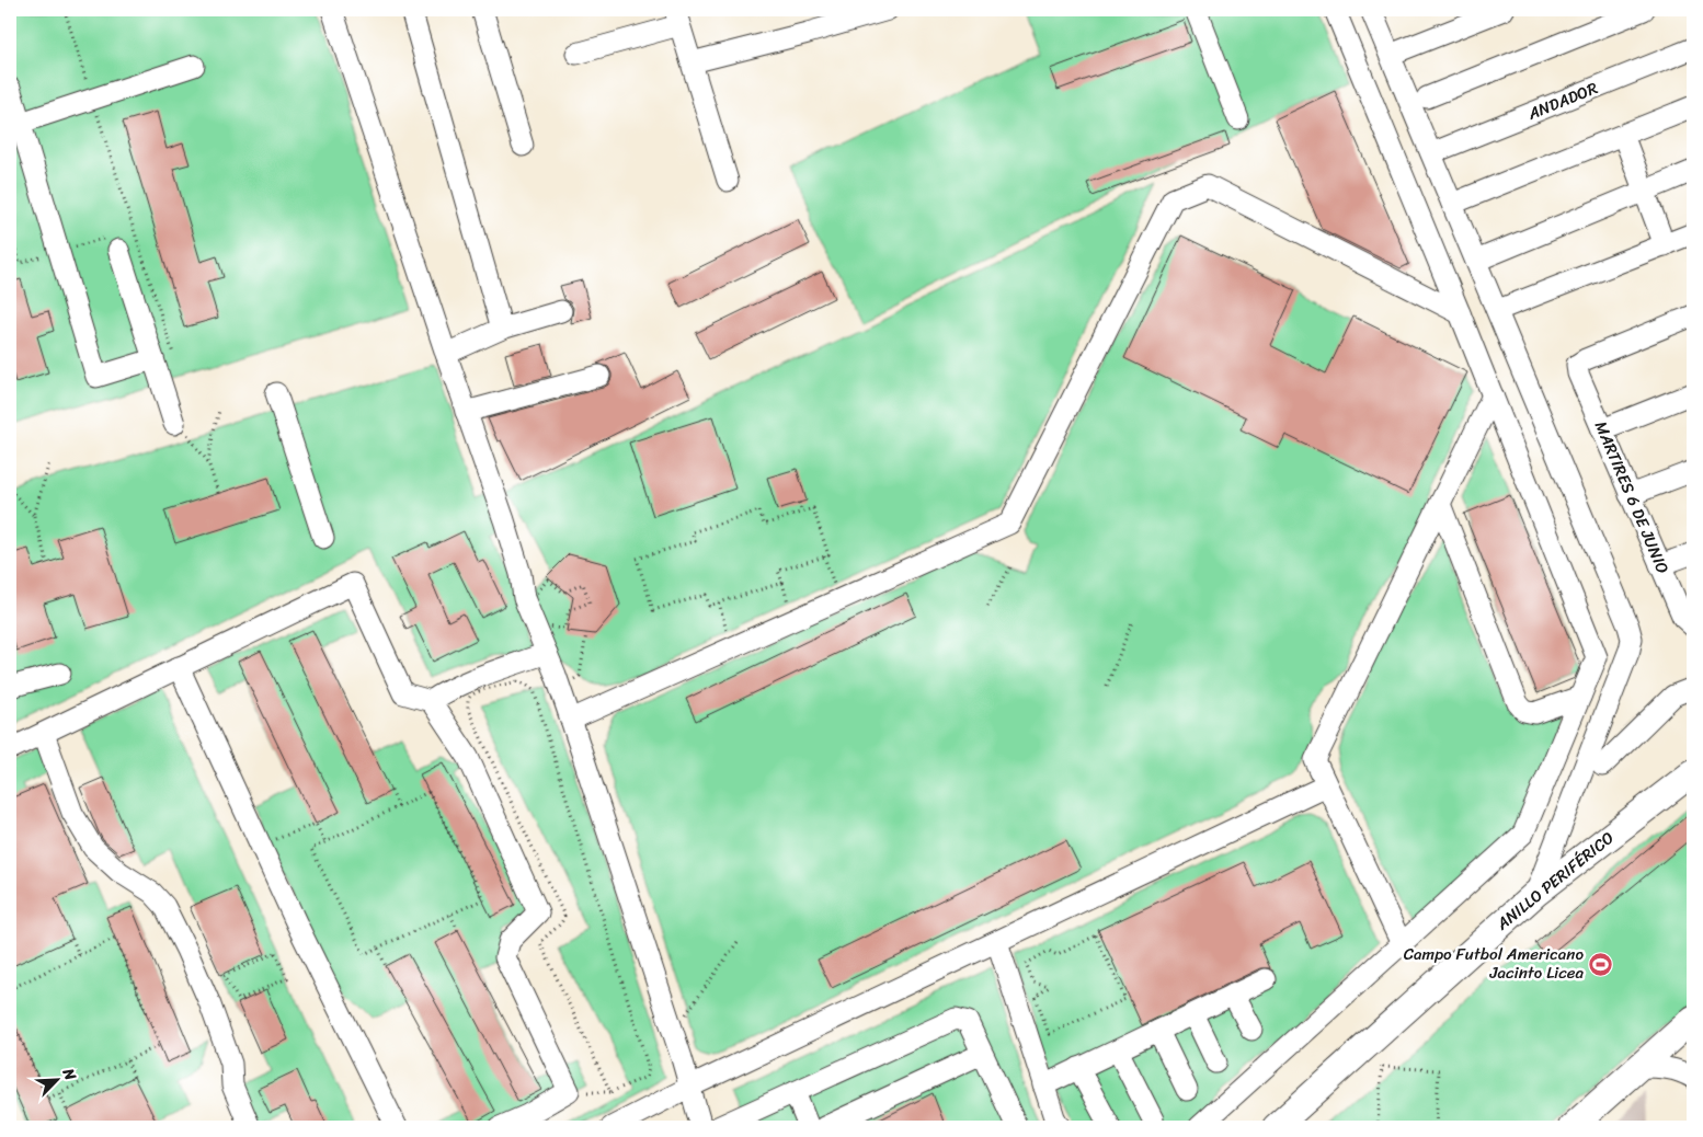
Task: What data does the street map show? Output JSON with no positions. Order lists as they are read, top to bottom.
{
  "streets": {
    "main road": ["ANILLO PERIFÉRICO"],
    "street": ["ANDADOR", "MARTIRES 6 DE JUNIO"]
  },
  "places": {
    "sports": ["Campo Futbol Americano Jacinto Licea"]
  },
  "north": "top right"
}
